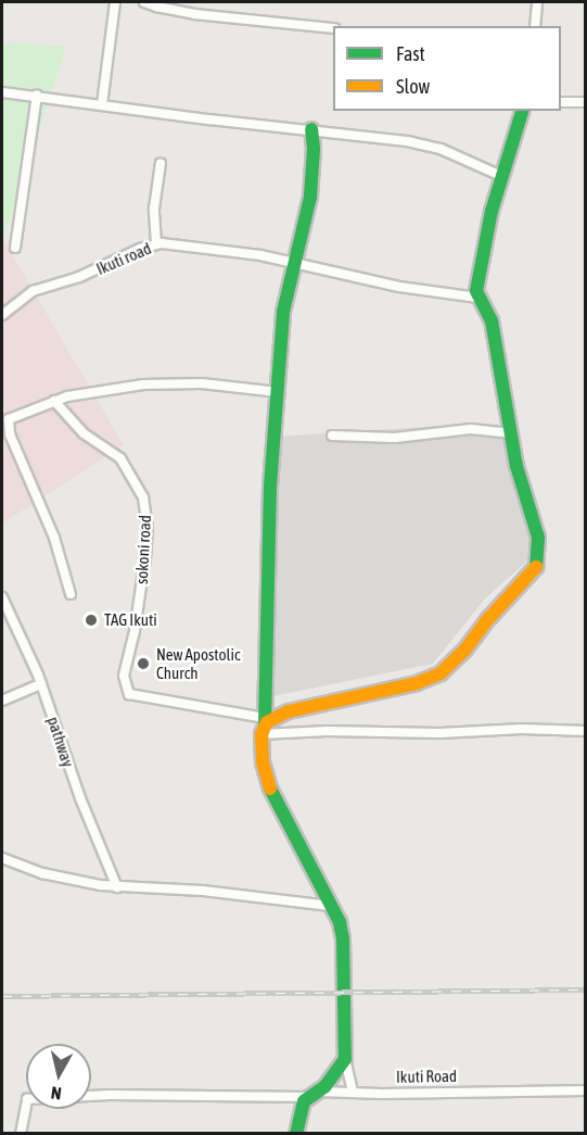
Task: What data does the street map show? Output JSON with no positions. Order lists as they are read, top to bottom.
{
  "streets": {
    "street": [
      "Ikuti road",
      "sokoni road",
      "pathway",
      "Ikuti Road"
    ]
  },
  "places": ["TAG Ikuti", "New Apostolic Church"],
  "legend": ["Fast", "Slow"],
  "north": "bottom"
}
